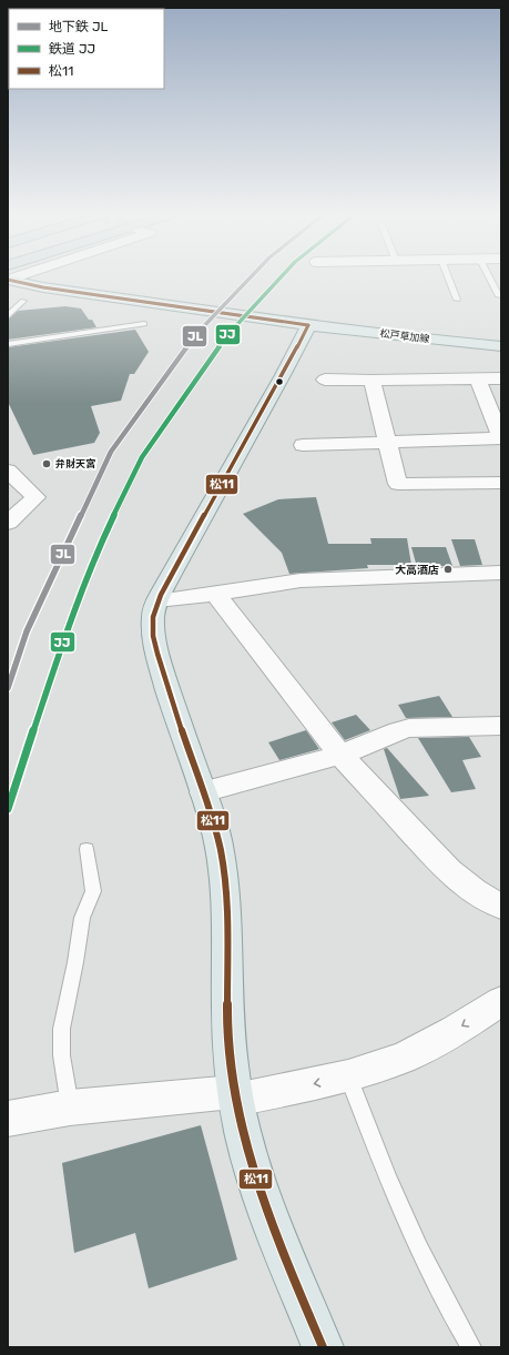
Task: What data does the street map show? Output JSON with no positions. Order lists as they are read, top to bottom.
{
  "streets": {
    "main road": ["松戸草加線"]
  },
  "places": ["弁財天宮", "大高酒店"],
  "lines": ["metro line JL", "rail line JJ", "transit line 松11"],
  "legend": ["地下鉄 JL", "鉄道 JJ", "松11"]
}
